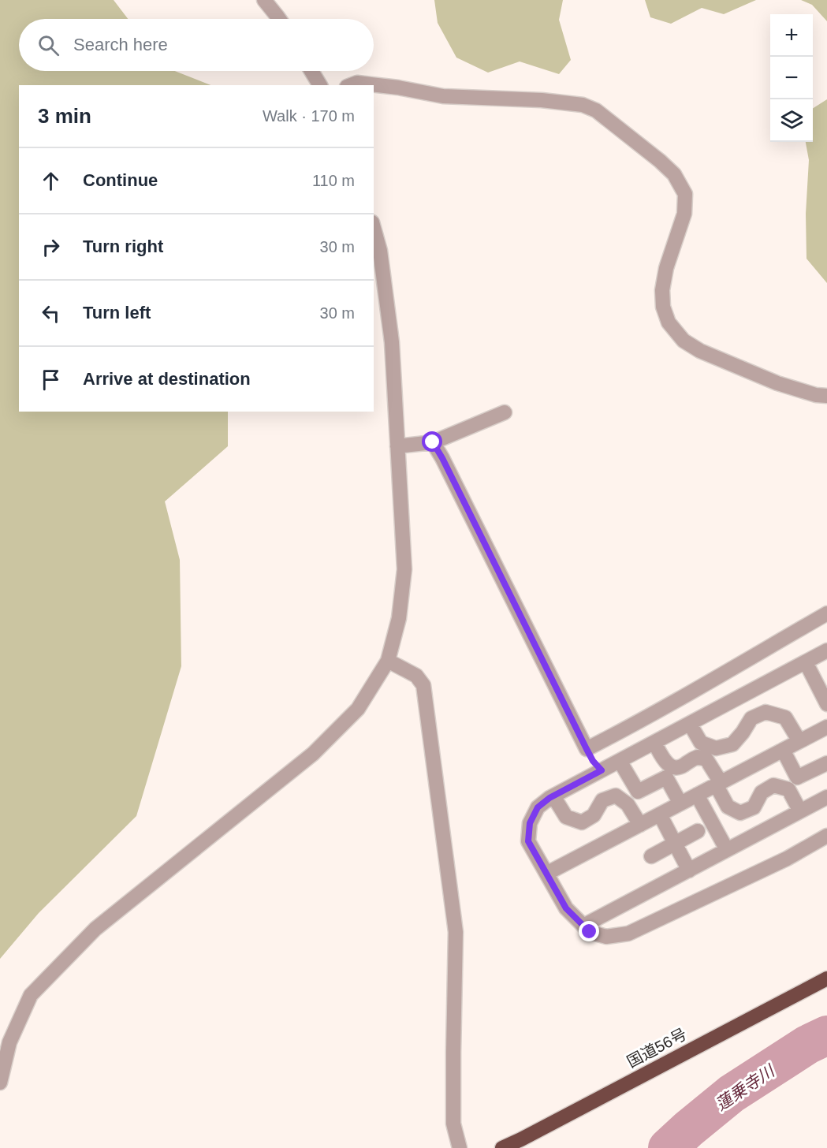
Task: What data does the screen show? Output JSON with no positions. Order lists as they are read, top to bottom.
{
  "streets": {
    "highway": ["国道56号"]
  },
  "water": ["蓮乗寺川"],
  "page": {
    "map_buttons": ["+", "−"],
    "search": "Search here",
    "heading": ["3 min", "Walk · 170 m"],
    "list": [
      ["Continue", "110 m"],
      ["Turn right", "30 m"],
      ["Turn left", "30 m"],
      "Arrive at destination"
    ]
  }
}
